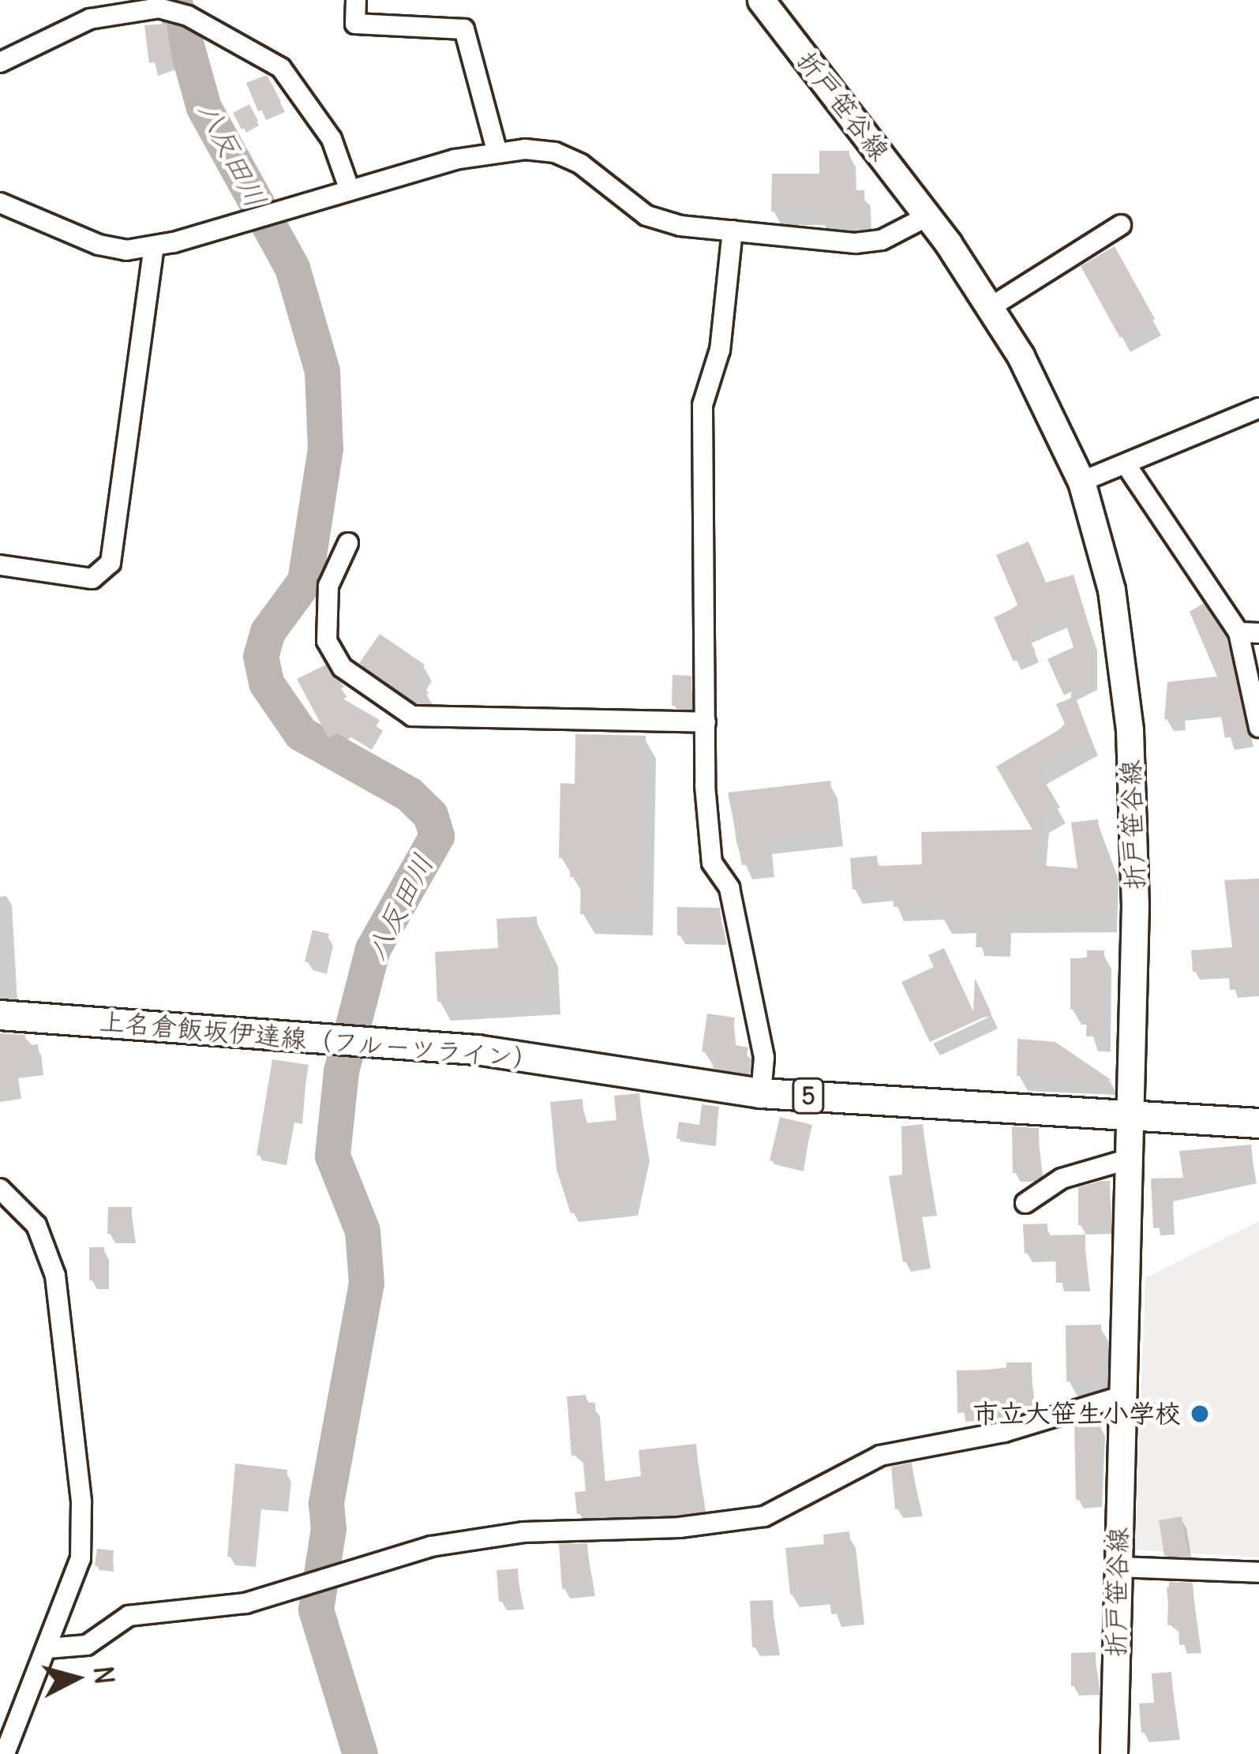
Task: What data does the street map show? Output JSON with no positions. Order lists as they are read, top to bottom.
{
  "streets": {
    "main road": ["折戸笹谷線", "上名倉飯坂伊達線（フルーツライン）", "5"]
  },
  "crossings": [
    ["折戸笹谷線", "上名倉飯坂伊達線（フルーツライン）"]
  ],
  "water": ["八反田川"],
  "places": ["市立大笹生小学校"],
  "north": "right"
}
